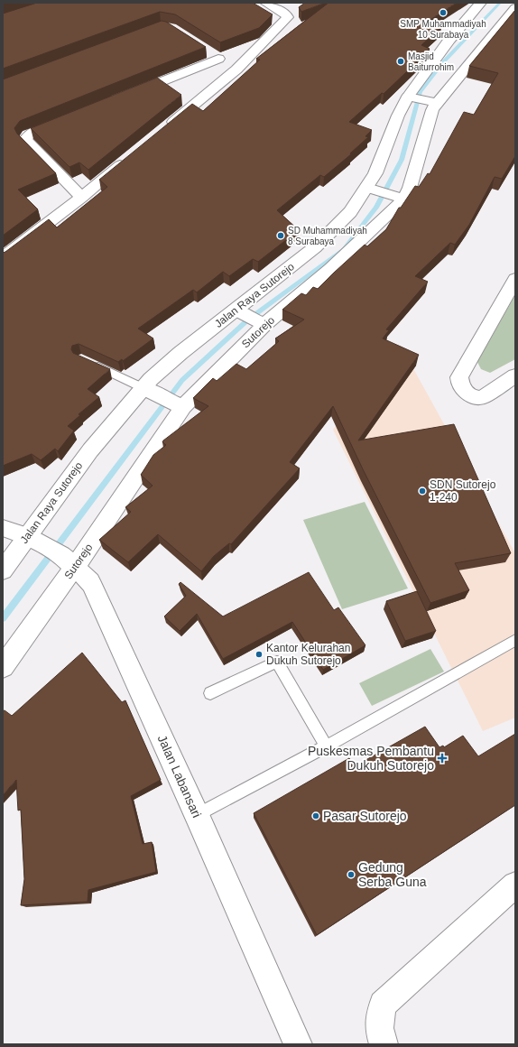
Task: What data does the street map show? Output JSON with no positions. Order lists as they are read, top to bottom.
{
  "streets": {
    "street": ["Jalan Raya Sutorejo", "Sutorejo", "Jalan Labansari"]
  },
  "crossings": [
    ["Jalan Raya Sutorejo", "Sutorejo"],
    ["Jalan Raya Sutorejo", "Jalan Labansari"],
    ["Sutorejo", "Jalan Labansari"]
  ],
  "places": {
    "other": [
      "SMP Muhammadiyah 10 Surabaya",
      "Masjid Baiturrohim",
      "SD Muhammadiyah 8 Surabaya",
      "SDN Sutorejo 1-240",
      "Kantor Kelurahan Dukuh Sutorejo",
      "Pasar Sutorejo",
      "Gedung Serba Guna"
    ],
    "health": ["Puskesmas Pembantu Dukuh Sutorejo"]
  }
}
